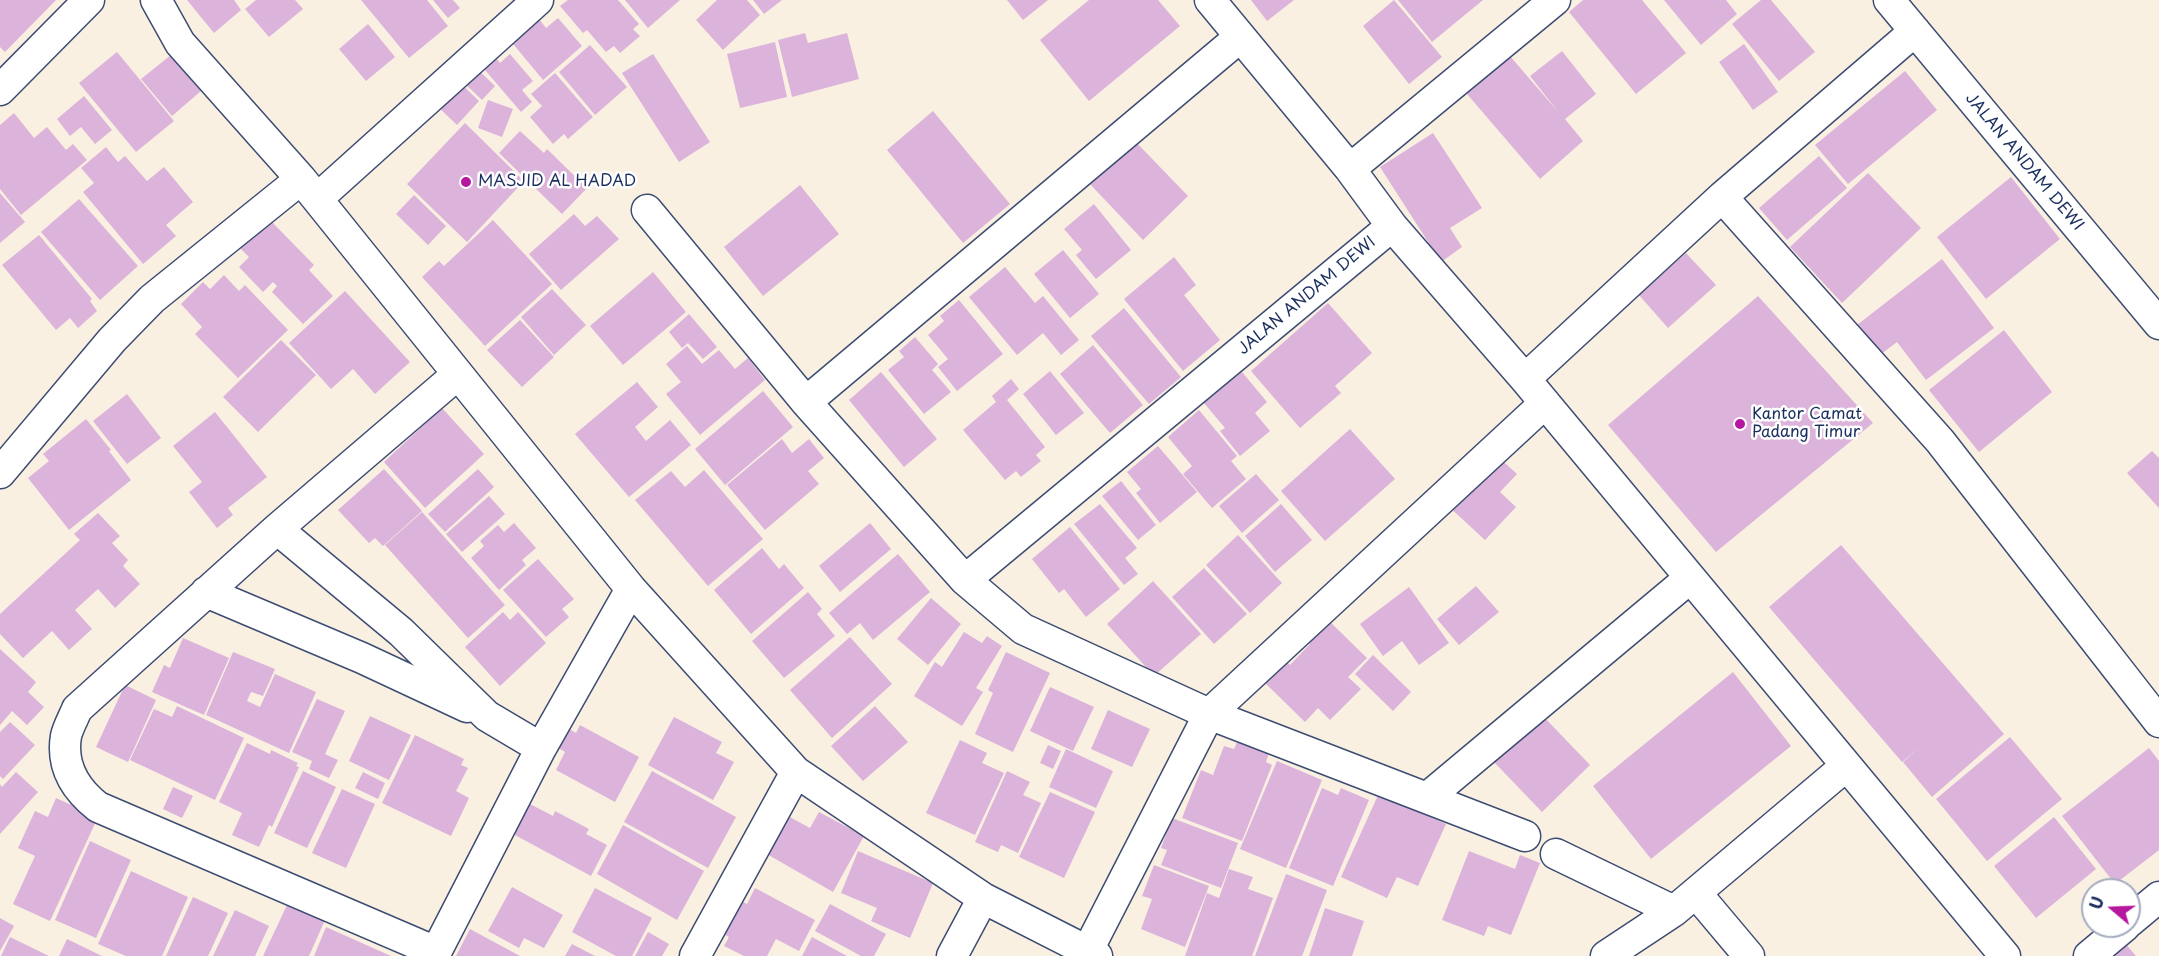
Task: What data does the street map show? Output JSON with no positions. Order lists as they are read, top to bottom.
{
  "streets": {
    "street": ["JALAN ANDAM DEWI"]
  },
  "places": ["MASJID AL HADAD", "Kantor Camat Padang Timur"],
  "north": "left"
}
